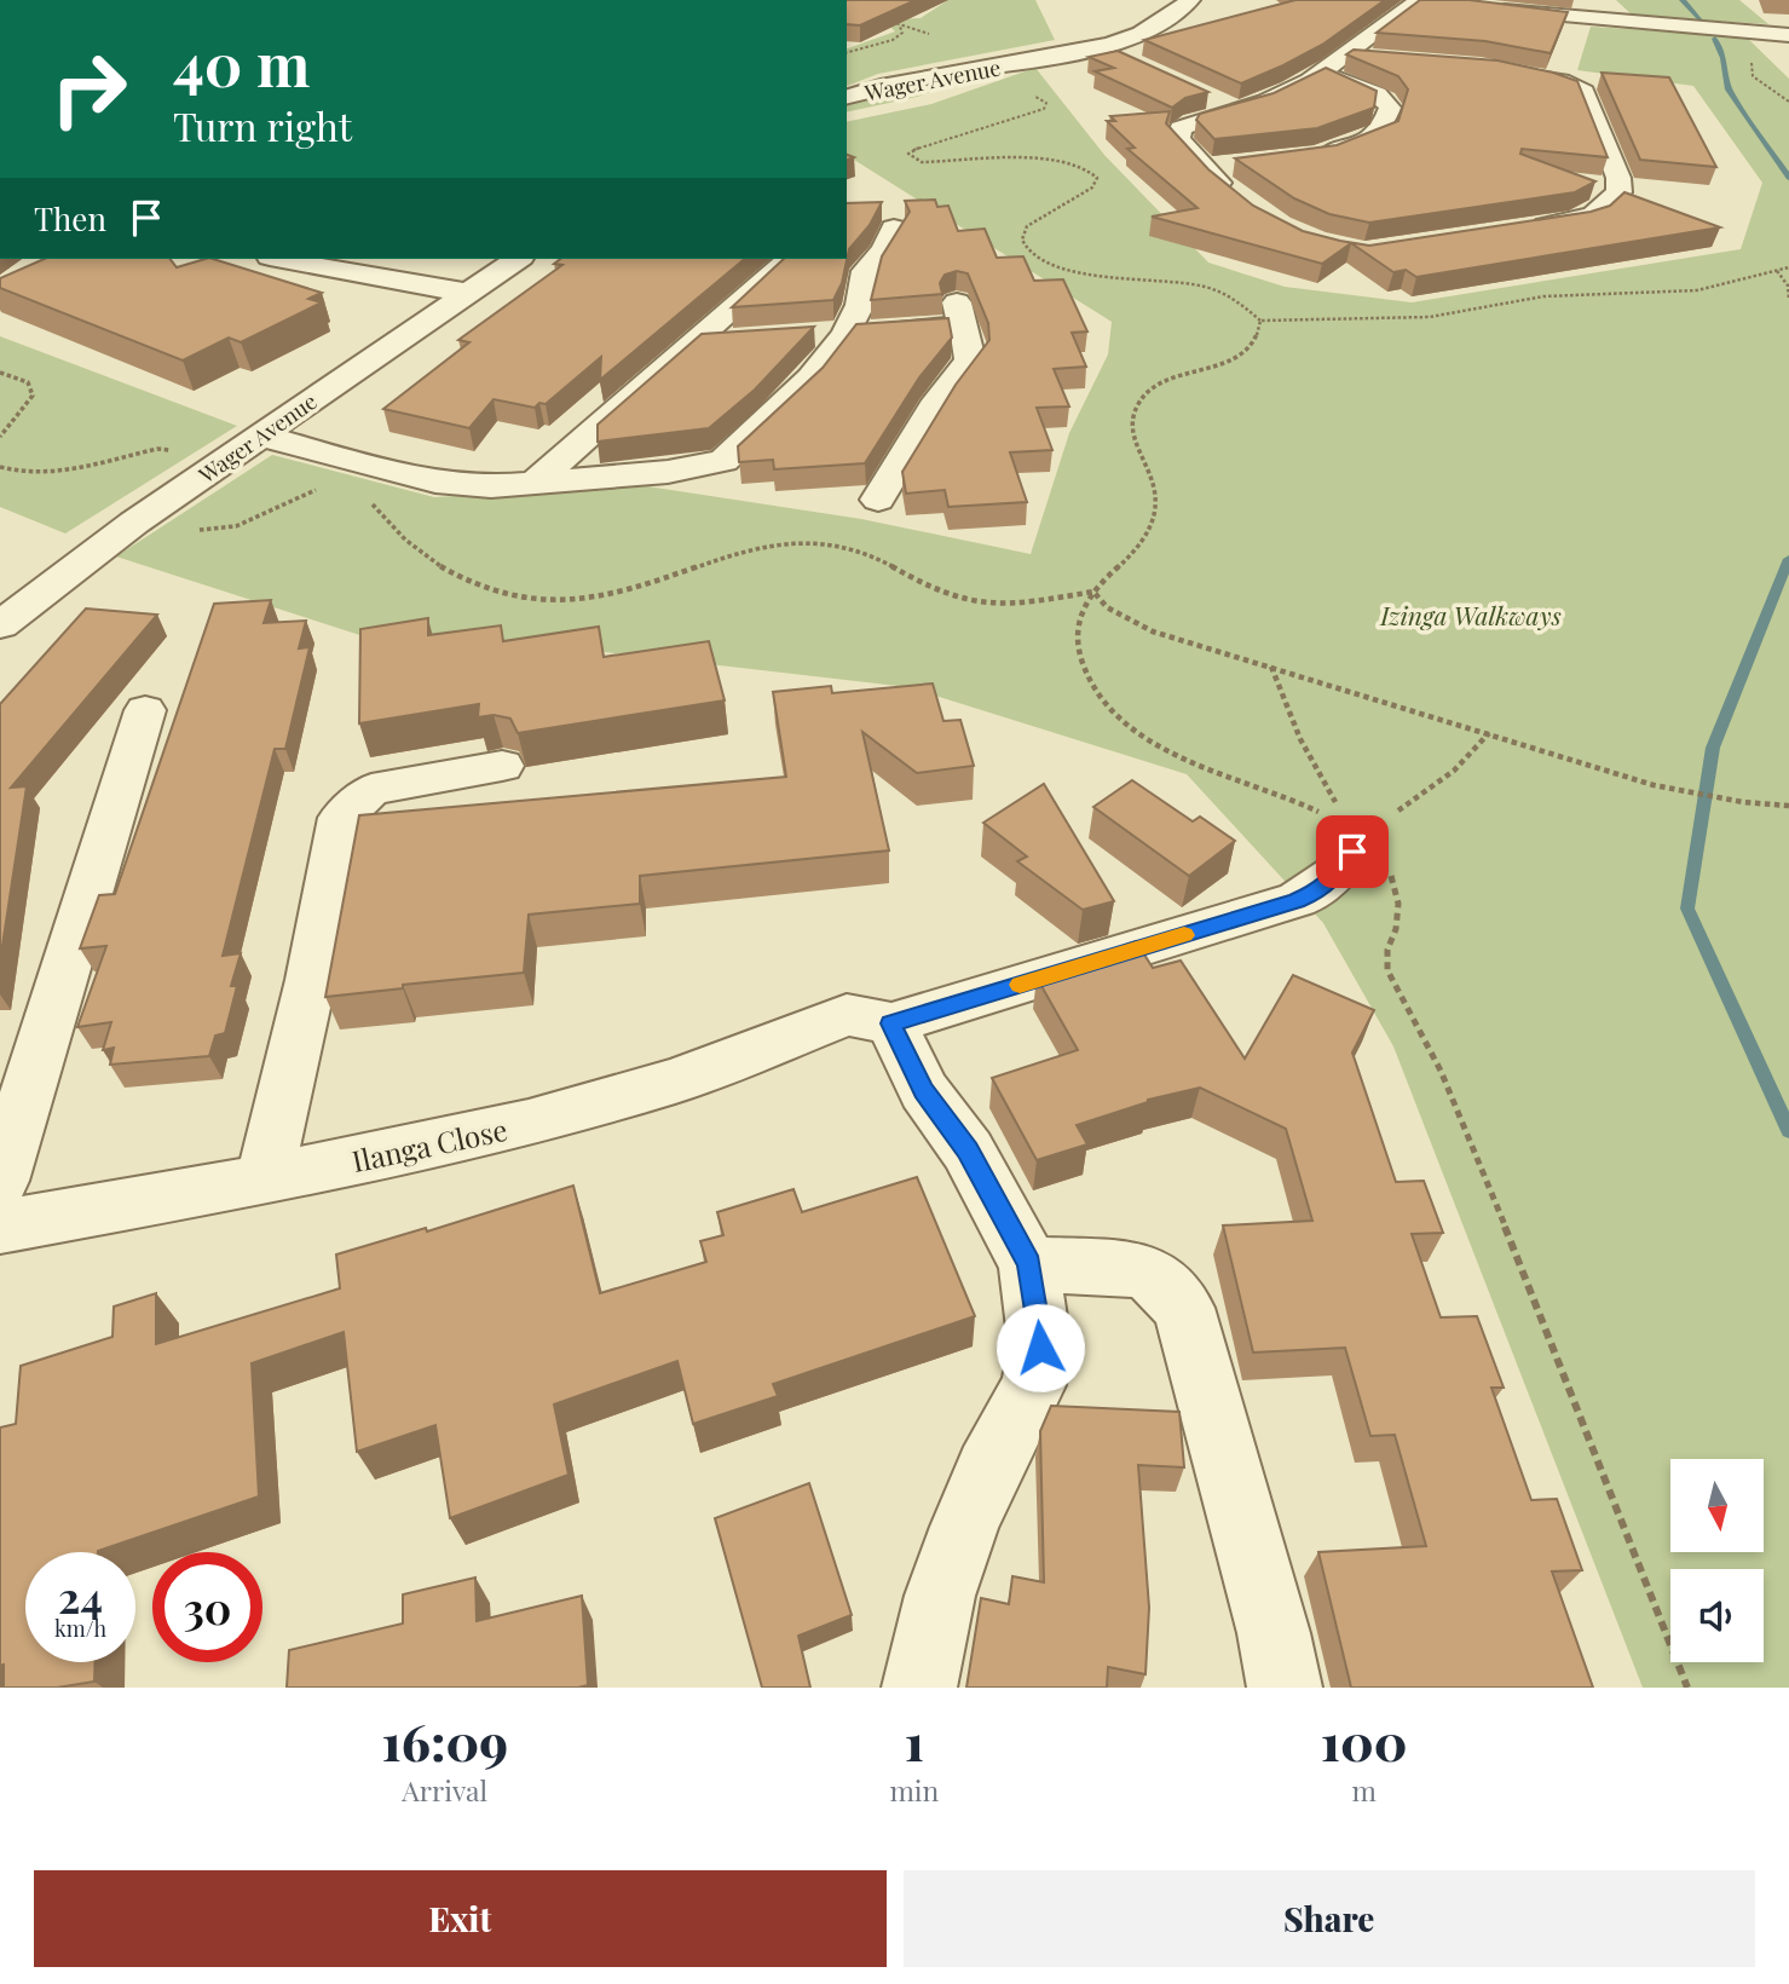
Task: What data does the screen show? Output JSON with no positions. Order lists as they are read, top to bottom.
{
  "streets": {
    "street": ["Wager Avenue", "Ilanga Close"]
  },
  "parks": ["Izinga Walkways"],
  "north": "bottom",
  "page": {
    "turn": ["40 m", "Turn right"],
    "then": "Then",
    "speed": "24 km/h",
    "limit": "30",
    "eta": [
      "16:09",
      "Arrival",
      "1",
      "min",
      "100",
      "m"
    ],
    "buttons": ["Exit", "Share"]
  }
}
